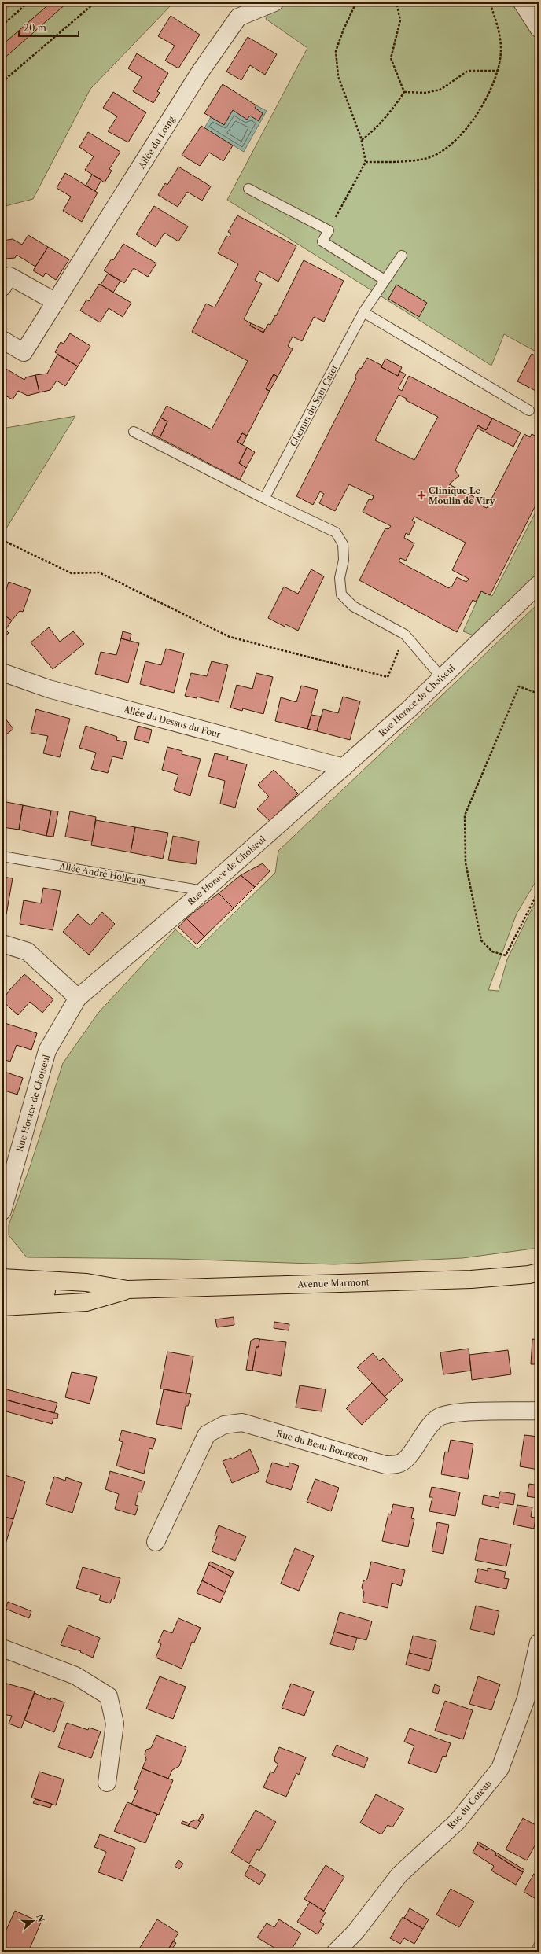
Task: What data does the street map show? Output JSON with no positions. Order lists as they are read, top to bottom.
{
  "streets": {
    "main road": ["Avenue Marmont"],
    "street": [
      "Allée du Loing",
      "Rue Horace de Choiseul",
      "Allée du Dessus du Four",
      "Rue du Beau Bourgeon",
      "Rue du Coteau"
    ],
    "lane": ["Chemin du Saut Catet", "Allée André Holleaux"]
  },
  "crossings": [
    ["Rue Horace de Choiseul", "Allée du Dessus du Four"],
    ["Rue Horace de Choiseul", "Allée André Holleaux"]
  ],
  "places": {
    "health": ["Clinique Le Moulin de Viry"]
  },
  "scale_bar": "20 m",
  "north": "right"
}
